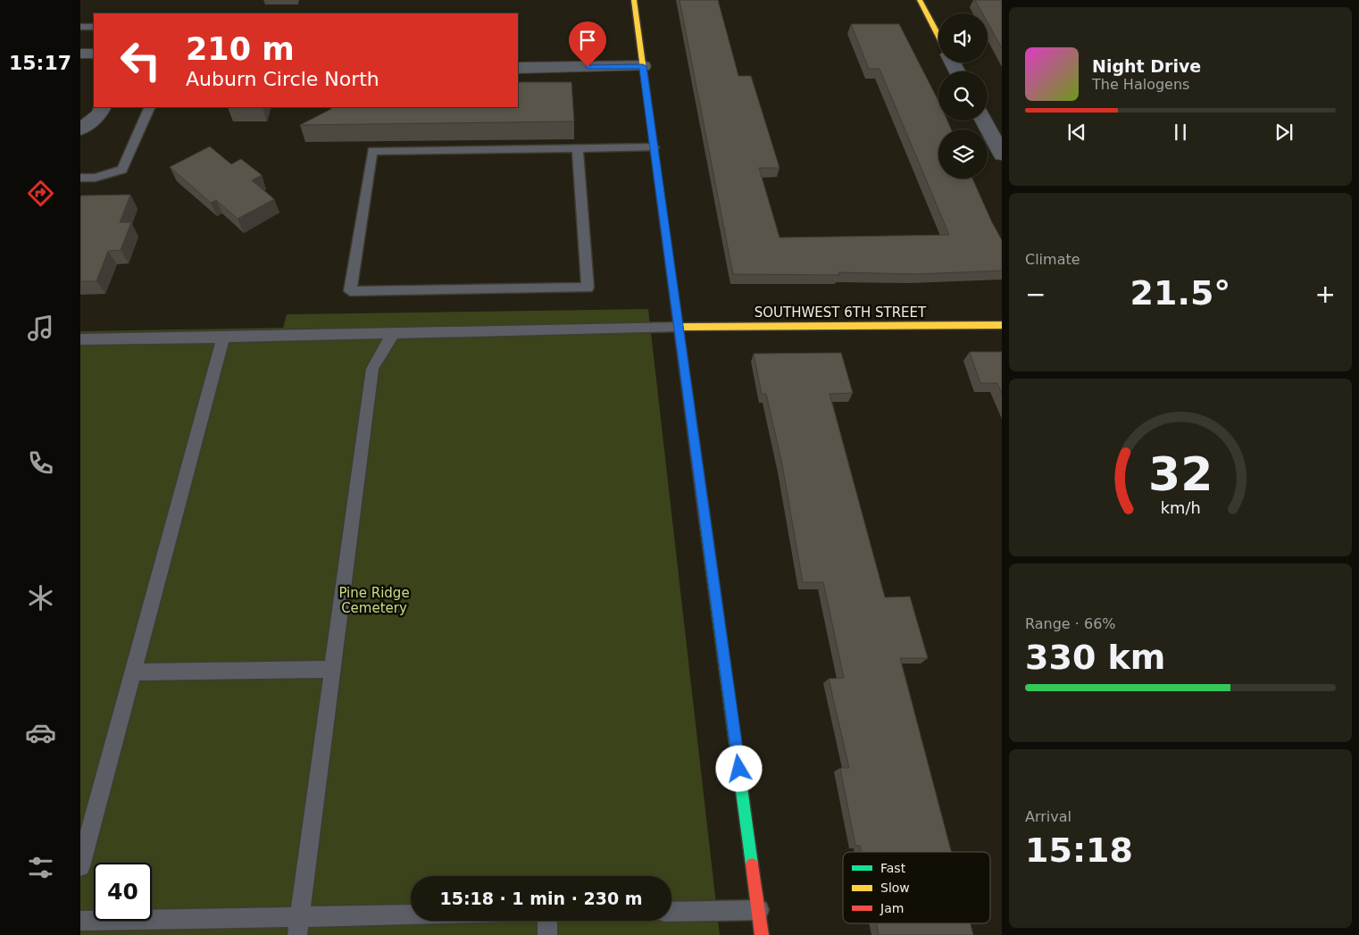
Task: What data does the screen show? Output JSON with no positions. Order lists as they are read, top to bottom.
{
  "streets": {
    "street": ["SOUTHWEST 6TH STREET"]
  },
  "parks": ["Pine Ridge Cemetery"],
  "legend": ["Fast", "Slow", "Jam"],
  "page": {
    "tabs": "15:17",
    "turn": ["210 m", "Auburn Circle North"],
    "song": ["Night Drive", "The Halogens"],
    "tile": [
      "Climate",
      ["Range · 66%", "330 km"],
      ["Arrival", "15:18"]
    ],
    "heat": ["−", "21.5°", "+"],
    "limit": "40",
    "trip": "15:18 · 1 min · 230 m",
    "gauge": ["32", "km/h"]
  }
}
